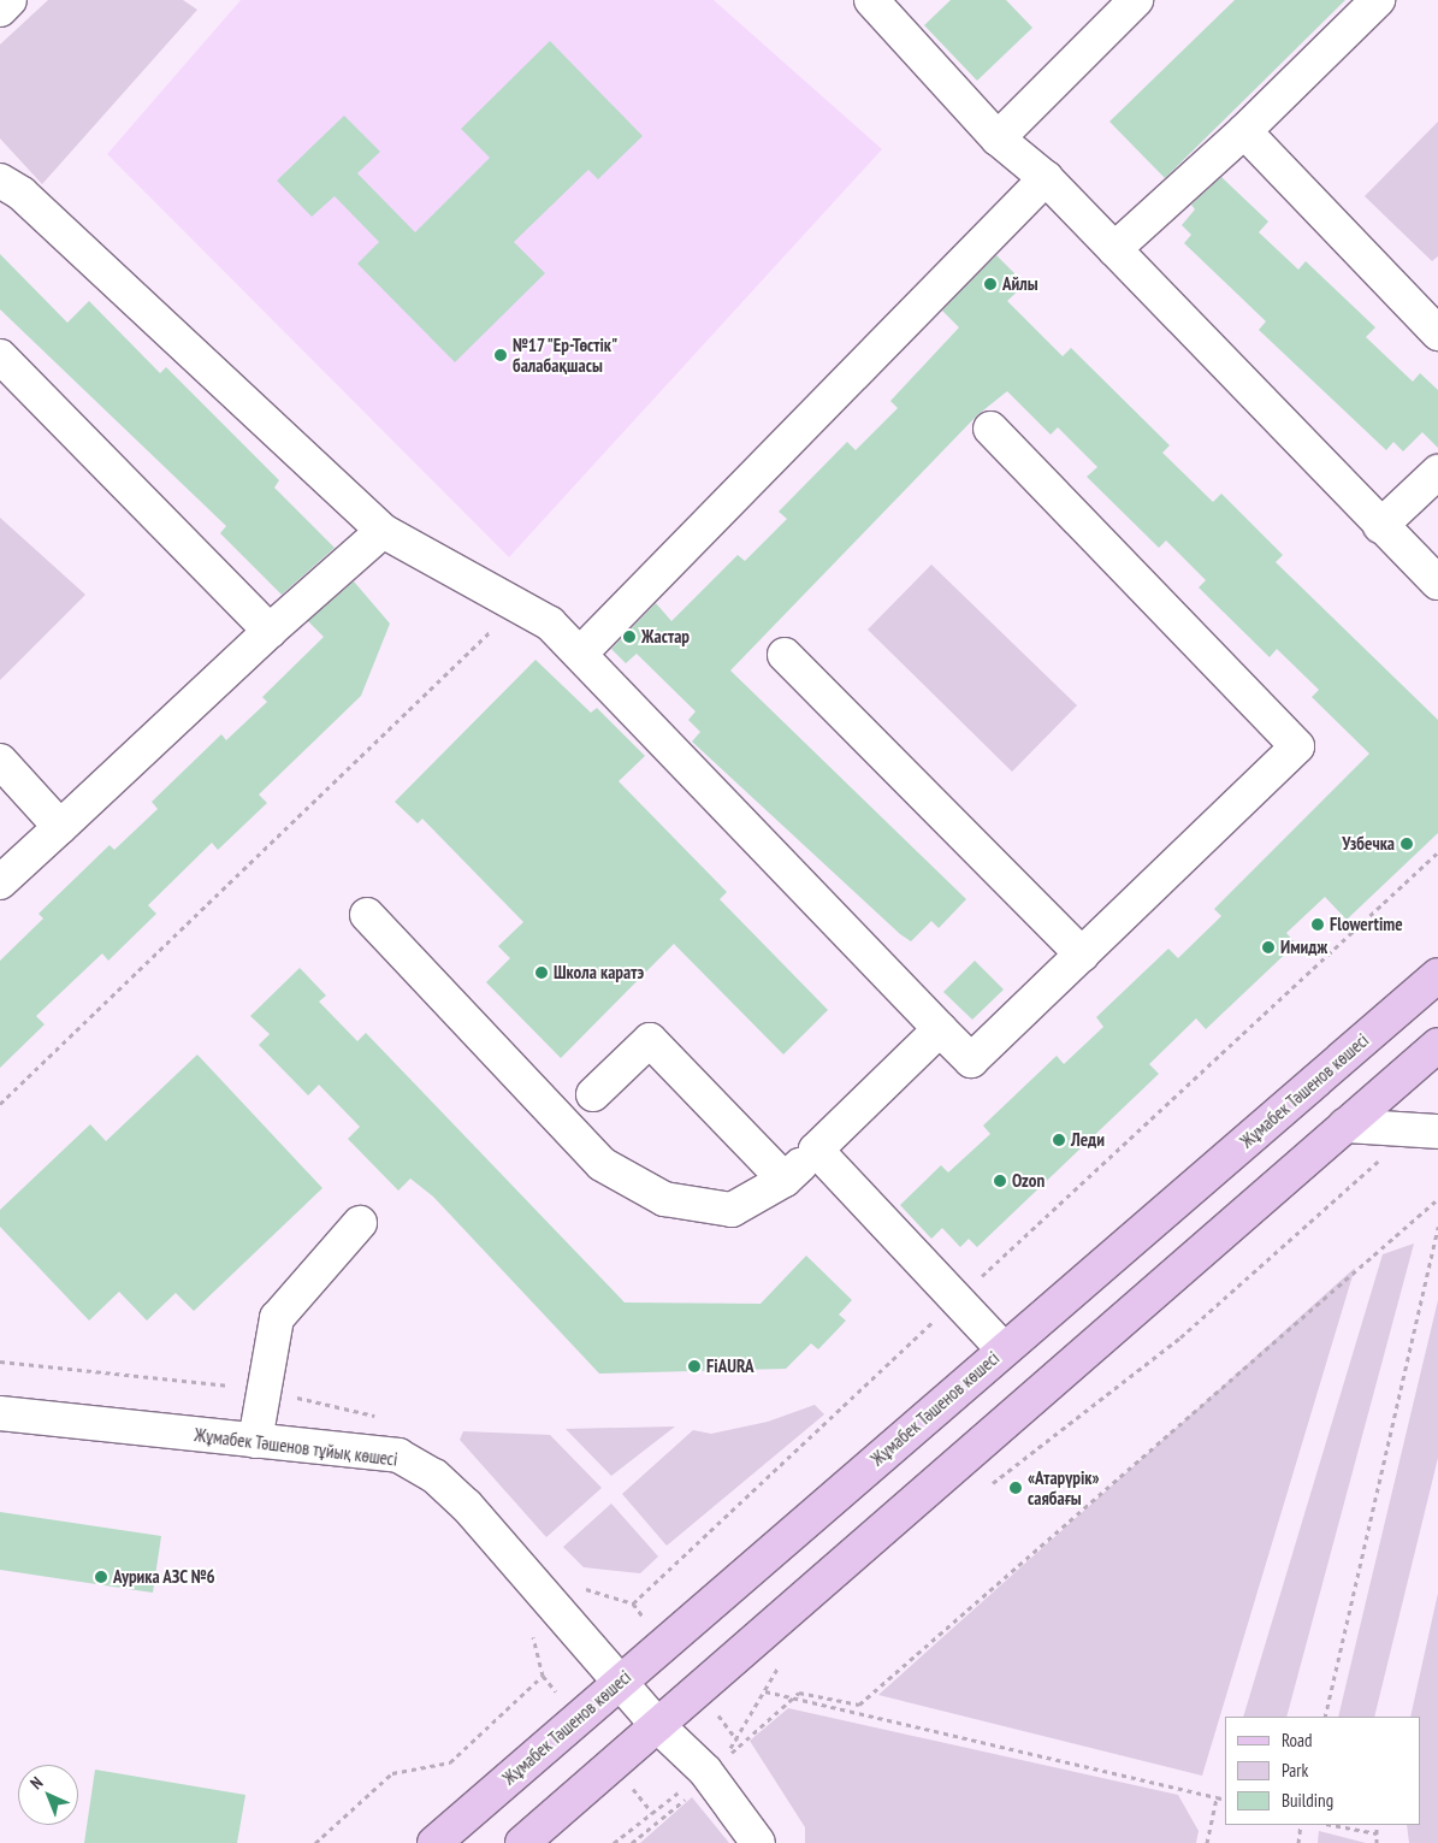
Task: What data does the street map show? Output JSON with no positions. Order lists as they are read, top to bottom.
{
  "streets": {
    "main road": ["Жұмабек Тәшенов көшесі"],
    "street": ["Жұмабек Тәшенов тұйық көшесі"]
  },
  "crossings": [
    ["Жұмабек Тәшенов көшесі", "Жұмабек Тәшенов тұйық көшесі"]
  ],
  "places": [
    "Айлы",
    "№17 \"Ер-Төстік\" балабақшасы",
    "Жастар",
    "Узбечка",
    "Flowertime",
    "Имидж",
    "Школа каратэ",
    "Леди",
    "Ozon",
    "FiAURA",
    "«Атарүрік» саябағы",
    "Аурика АЗС №6"
  ],
  "legend": ["Road", "Park", "Building"],
  "north": "top left"
}
